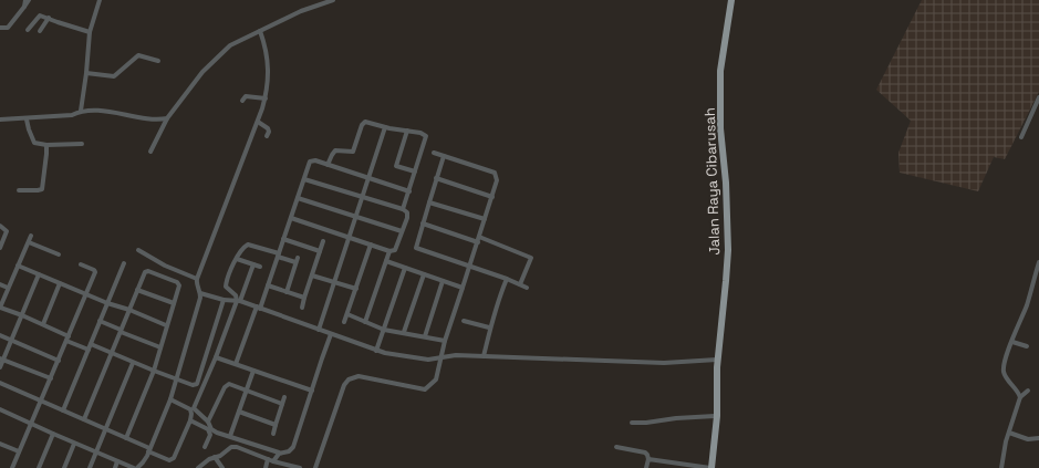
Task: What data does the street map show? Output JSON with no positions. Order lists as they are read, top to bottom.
{
  "streets": {
    "main road": ["Jalan Raya Cibarusah"]
  }
}
